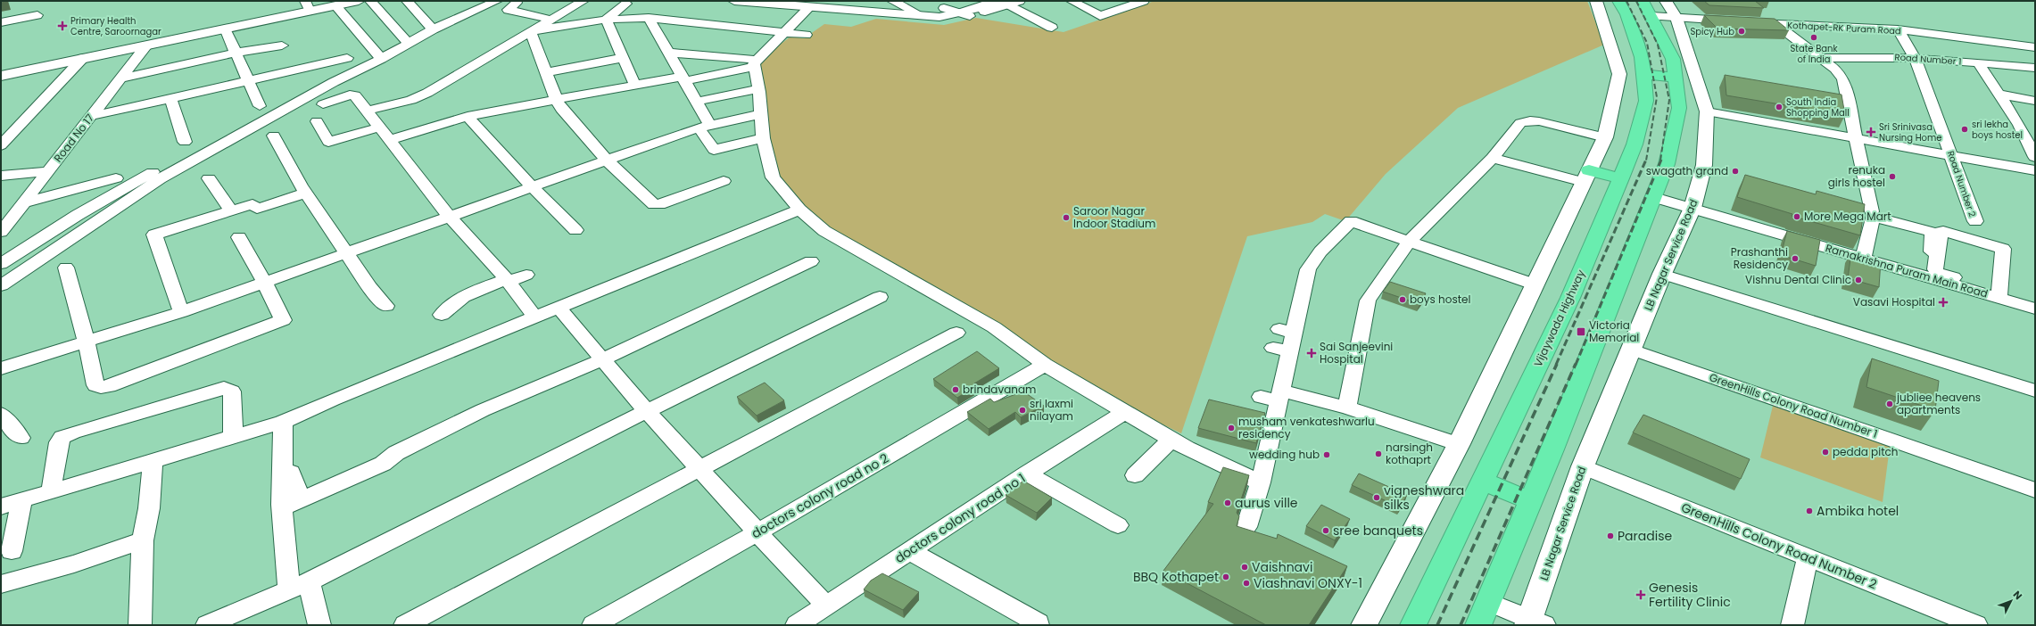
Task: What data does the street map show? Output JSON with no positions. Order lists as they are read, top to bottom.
{
  "streets": {
    "highway": ["Vijaywada Highway"],
    "street": [
      "Kothapet-RK Puram Road",
      "Road Number 1",
      "Road No 17",
      "Road Number 2",
      "LB Nagar Service Road",
      "Ramakrishna Puram Main Road",
      "GreenHills Colony Road Number 1",
      "doctors colony road no 2",
      "doctors colony road no 1",
      "GreenHills Colony Road Number 2"
    ]
  },
  "crossings": [
    ["Kothapet-RK Puram Road", "Road Number 2"],
    ["Kothapet-RK Puram Road", "LB Nagar Service Road"],
    ["Road Number 1", "Road Number 2"],
    ["LB Nagar Service Road", "Ramakrishna Puram Main Road"],
    ["LB Nagar Service Road", "GreenHills Colony Road Number 1"],
    ["LB Nagar Service Road", "GreenHills Colony Road Number 2"]
  ],
  "places": {
    "health": [
      "Primary Health Centre, Saroornagar",
      "Sri Srinivasa Nursing Home",
      "Vasavi Hospital",
      "Sai Sanjeevini Hospital",
      "Genesis Fertility Clinic"
    ],
    "other": [
      "Spicy Hub",
      "State Bank of India",
      "South India Shopping Mall",
      "sri lekha boys hostel",
      "swagath grand",
      "renuka girls hostel",
      "More Mega Mart",
      "Saroor Nagar Indoor Stadium",
      "Prashanthi Residency",
      "Vishnu Dental Clinic",
      "boys hostel",
      "brindavanam",
      "jubliee heavens apartments",
      "sri laxmi nilayam",
      "musham venkateshwarlu residency",
      "pedda pitch",
      "narsingh kothaprt",
      "wedding hub",
      "vigneshwara silks",
      "aurus ville",
      "Ambika hotel",
      "sree banquets",
      "Paradise",
      "Vaishnavi",
      "BBQ Kothapet",
      "Viashnavi ONXY-1"
    ],
    "transit": ["Victoria Memorial"]
  },
  "north": "top right"
}
